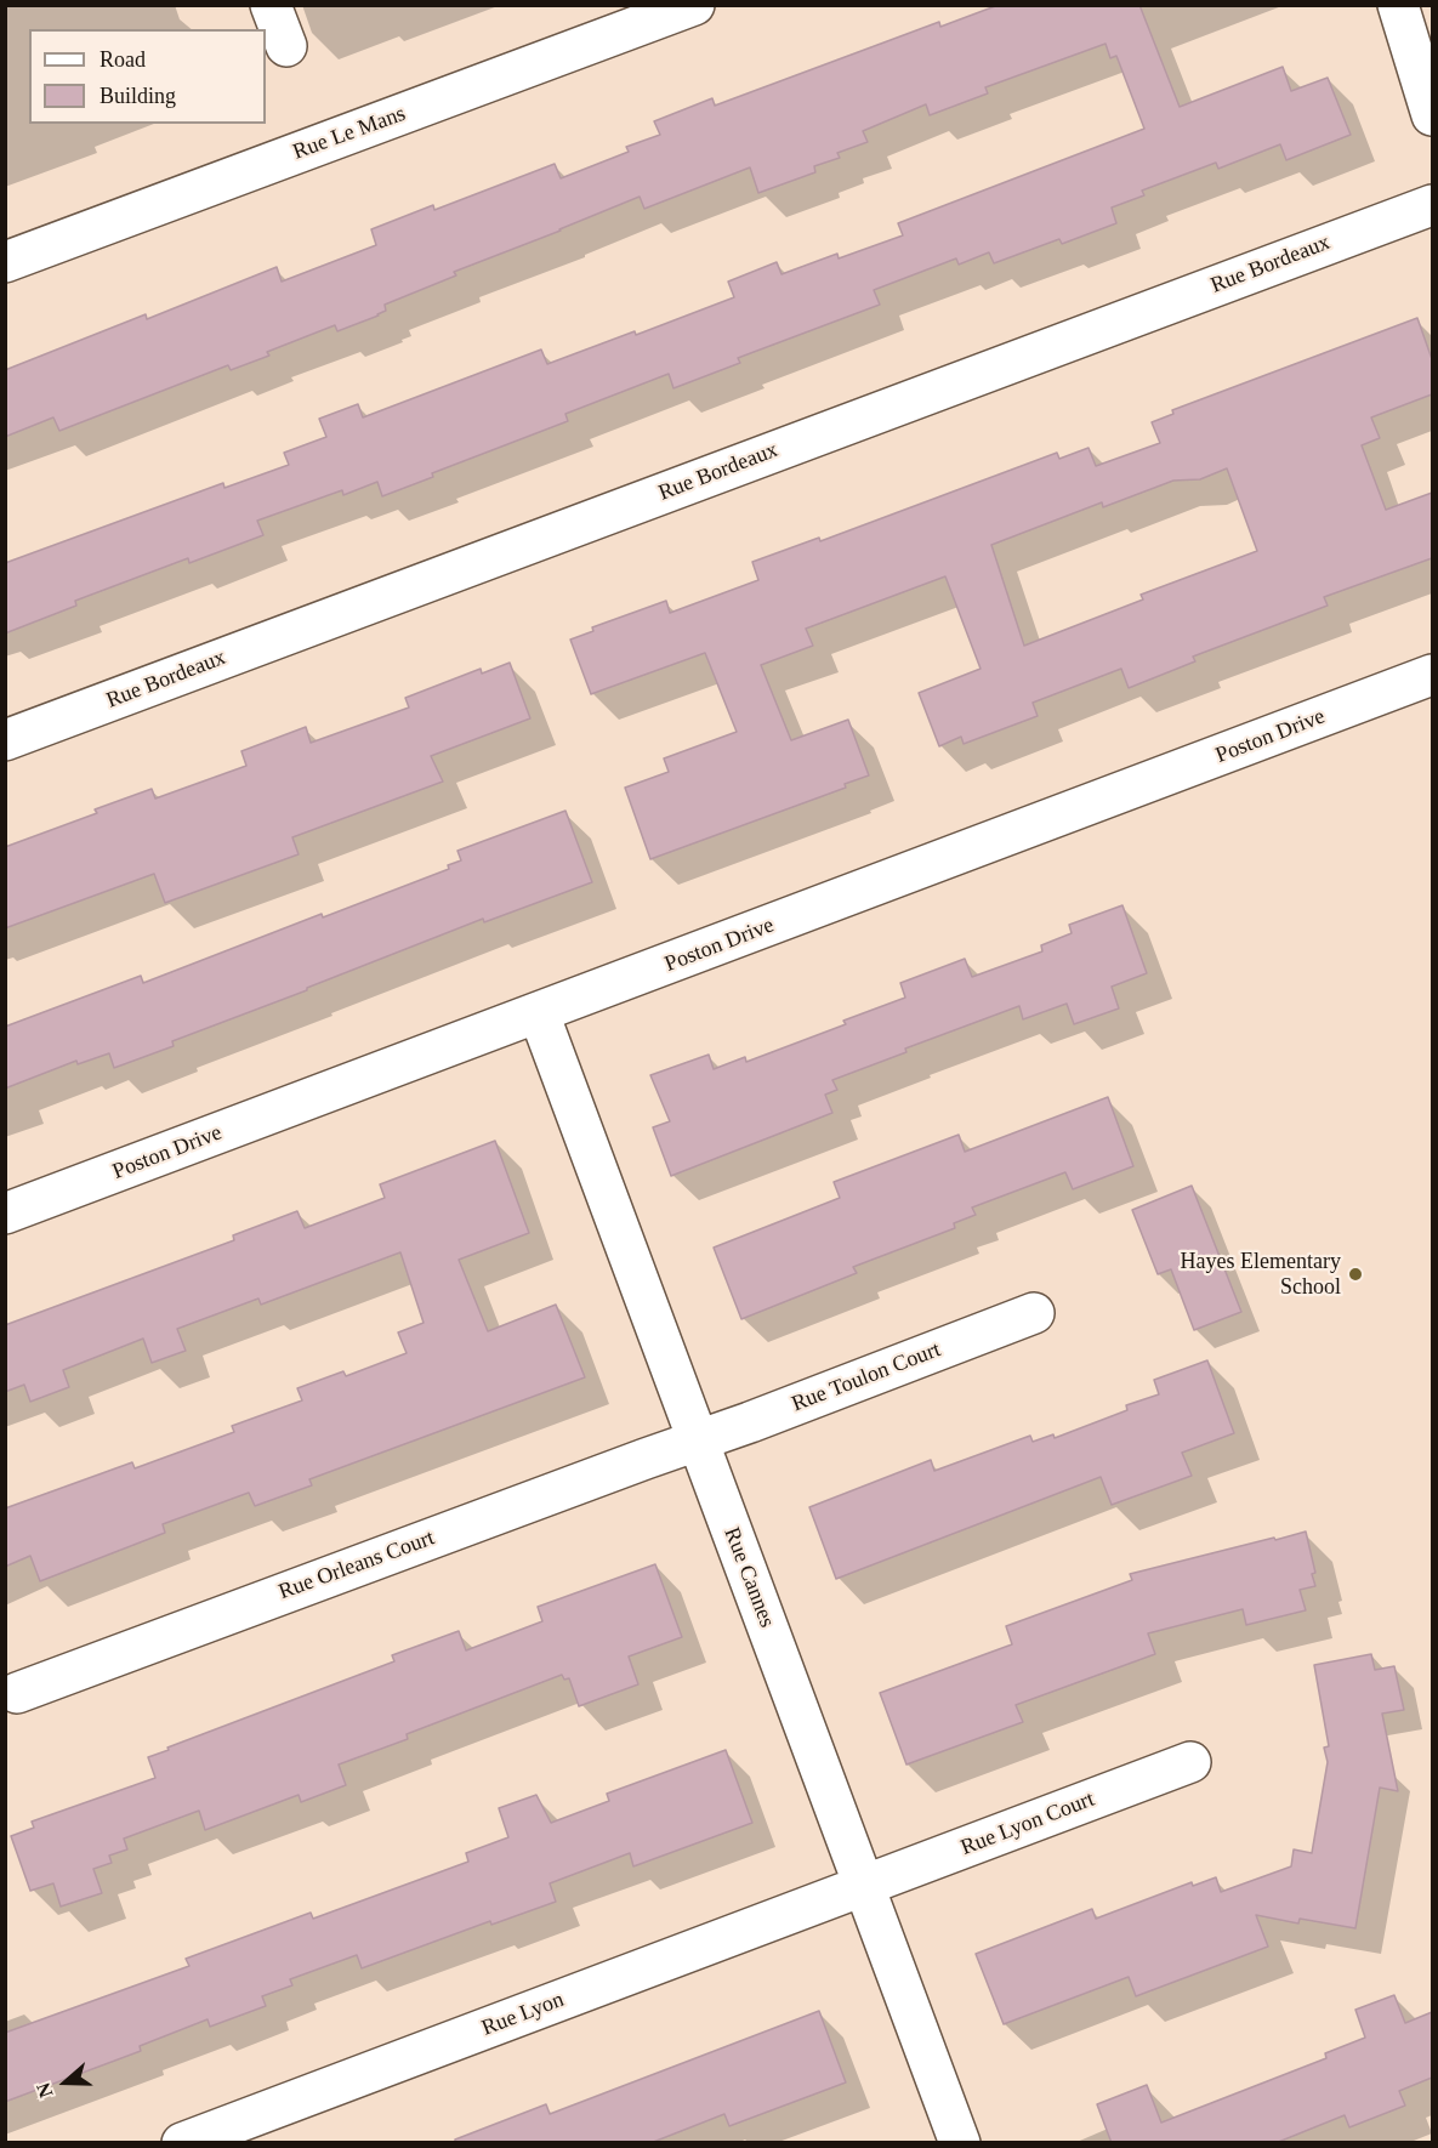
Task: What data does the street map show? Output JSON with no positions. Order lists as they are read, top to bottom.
{
  "streets": {
    "street": [
      "Rue Le Mans",
      "Rue Bordeaux",
      "Poston Drive",
      "Rue Toulon Court",
      "Rue Orleans Court",
      "Rue Cannes",
      "Rue Lyon Court",
      "Rue Lyon"
    ]
  },
  "crossings": [
    ["Poston Drive", "Rue Cannes"],
    ["Rue Toulon Court", "Rue Orleans Court"],
    ["Rue Toulon Court", "Rue Cannes"],
    ["Rue Orleans Court", "Rue Cannes"],
    ["Rue Cannes", "Rue Lyon Court"],
    ["Rue Cannes", "Rue Lyon"],
    ["Rue Lyon Court", "Rue Lyon"]
  ],
  "places": ["Hayes Elementary School"],
  "legend": ["Road", "Building"],
  "north": "left"
}
